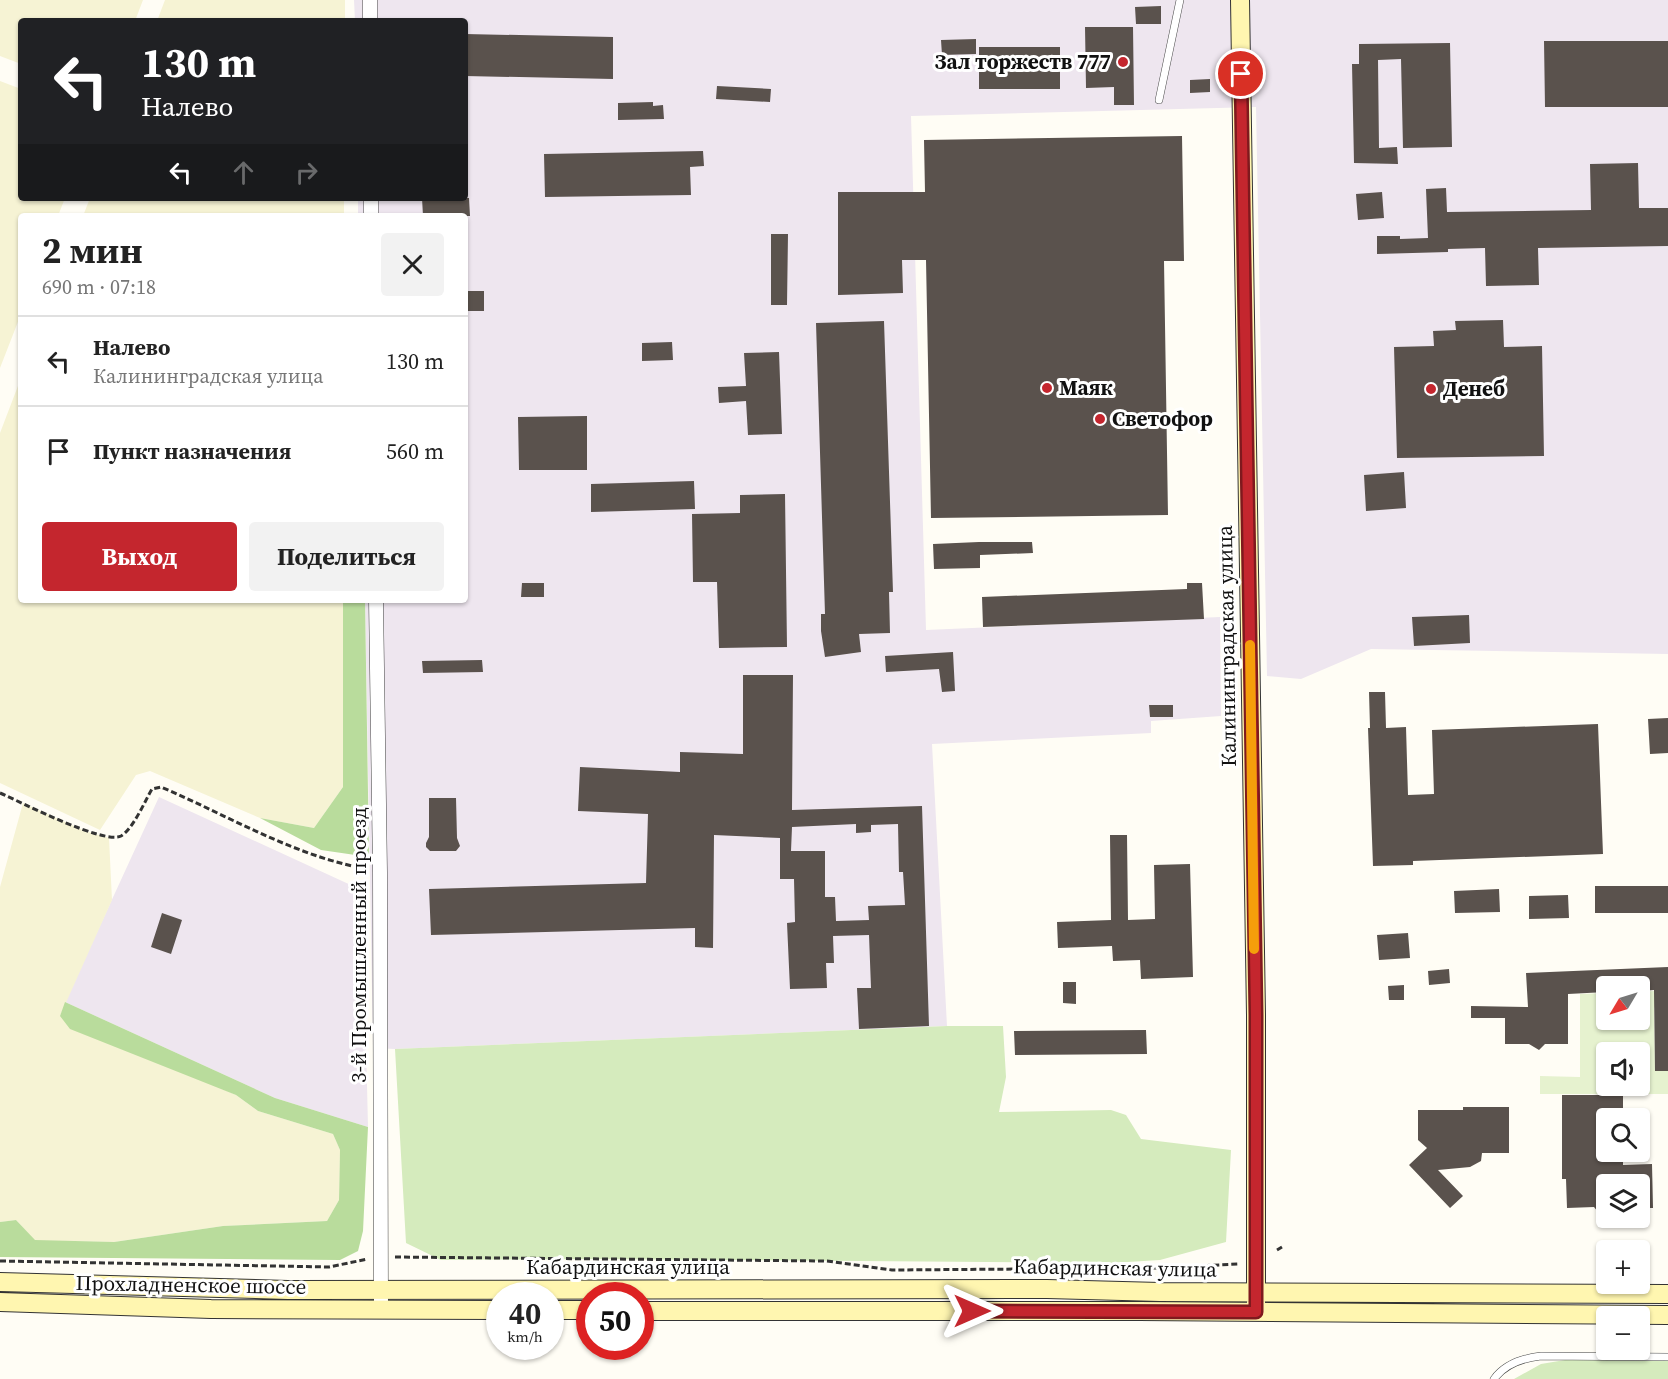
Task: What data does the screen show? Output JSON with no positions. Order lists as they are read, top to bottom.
{
  "streets": {
    "main road": ["Калининградская улица", "Кабардинская улица", "Прохладненское шоссе"],
    "street": ["3-й Промышленный проезд"]
  },
  "crossings": [
    ["Калининградская улица", "Кабардинская улица"],
    ["3-й Промышленный проезд", "Кабардинская улица"],
    ["3-й Промышленный проезд", "Прохладненское шоссе"],
    ["Кабардинская улица", "Прохладненское шоссе"]
  ],
  "places": [
    "Зал торжеств 777",
    "Маяк",
    "Денеб",
    "Светофор"
  ],
  "north": "bottom left",
  "page": {
    "turn": ["130 m", "Налево"],
    "heading": ["2 мин", "690 m · 07:18"],
    "list": [
      {
        "name": "Налево",
        "note": "Калининградская улица",
        "value": "130 m"
      },
      {
        "name": "Пункт назначения",
        "value": "560 m"
      }
    ],
    "buttons": ["Выход", "Поделиться"],
    "map_buttons": ["+", "−"],
    "speed": "40 km/h",
    "limit": "50"
  }
}
